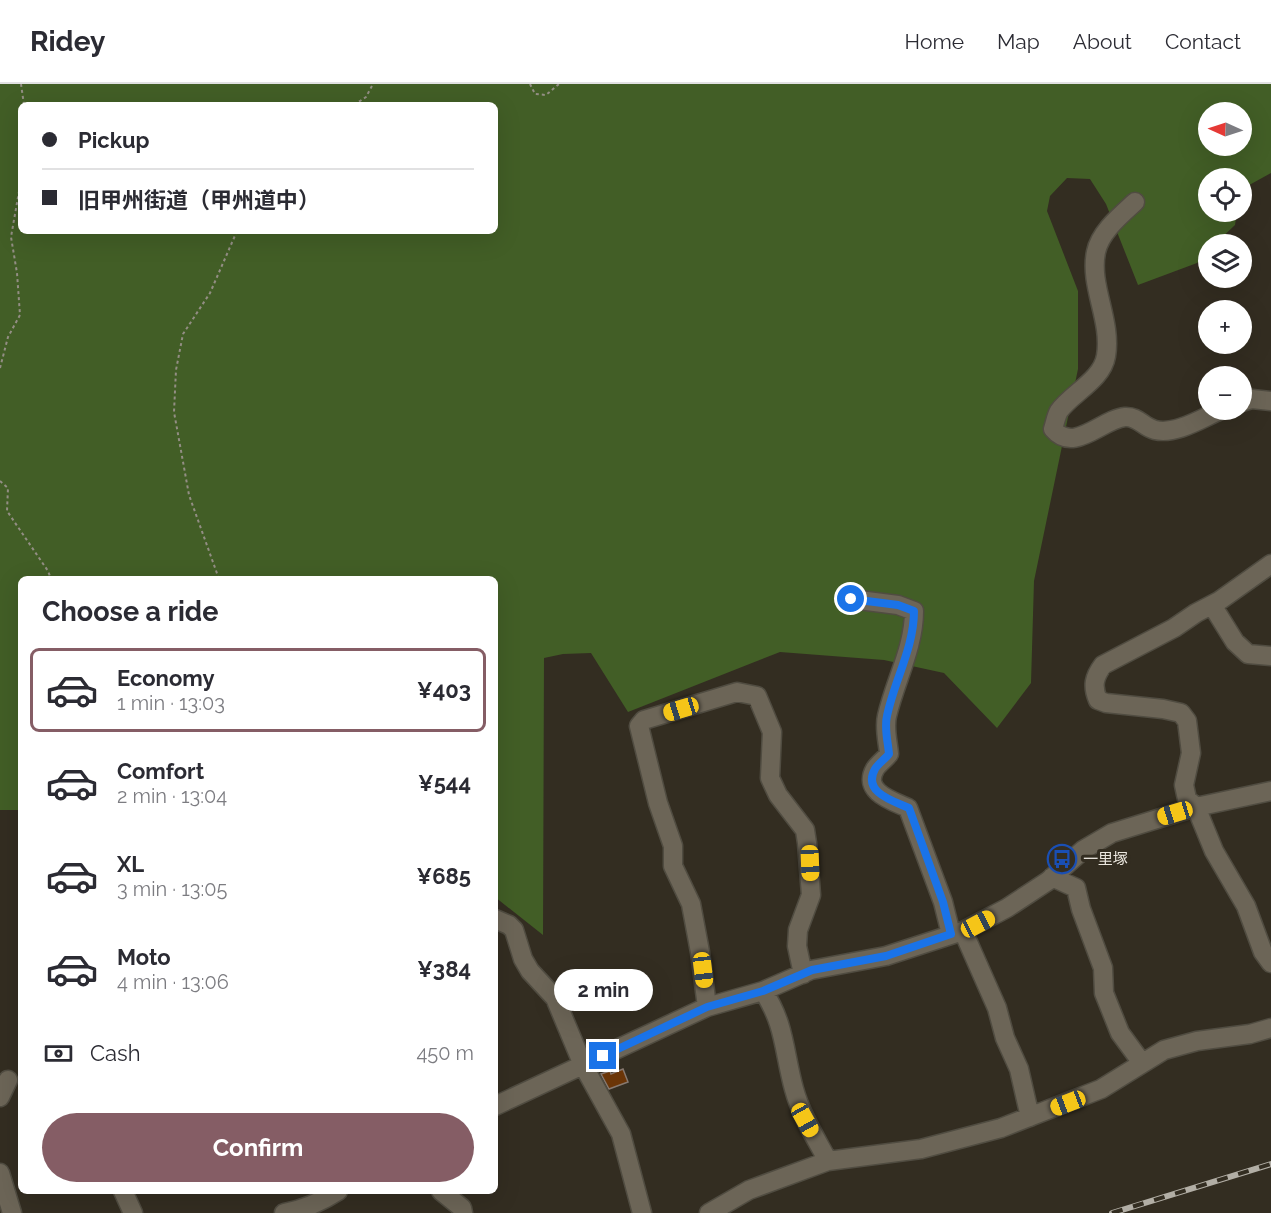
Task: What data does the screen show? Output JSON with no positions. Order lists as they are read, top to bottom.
{
  "places": {
    "bus stop": ["一里塚"]
  },
  "north": "left",
  "page": {
    "header": "Ridey",
    "nav": [
      "Home",
      "Map",
      "About",
      "Contact"
    ],
    "map_buttons": ["+", "−"],
    "banner": ["Pickup", "旧甲州街道（甲州道中）"],
    "heading": "Choose a ride",
    "list": [
      {
        "name": "Economy",
        "note": "1 min · 13:03",
        "value": "¥403"
      },
      {
        "name": "Comfort",
        "note": "2 min · 13:04",
        "value": "¥544"
      },
      {
        "name": "XL",
        "note": "3 min · 13:05",
        "value": "¥685"
      },
      {
        "name": "Moto",
        "note": "4 min · 13:06",
        "value": "¥384"
      }
    ],
    "bubble": "2 min",
    "pay": ["Cash", "450 m"],
    "buttons": "Confirm"
  }
}
